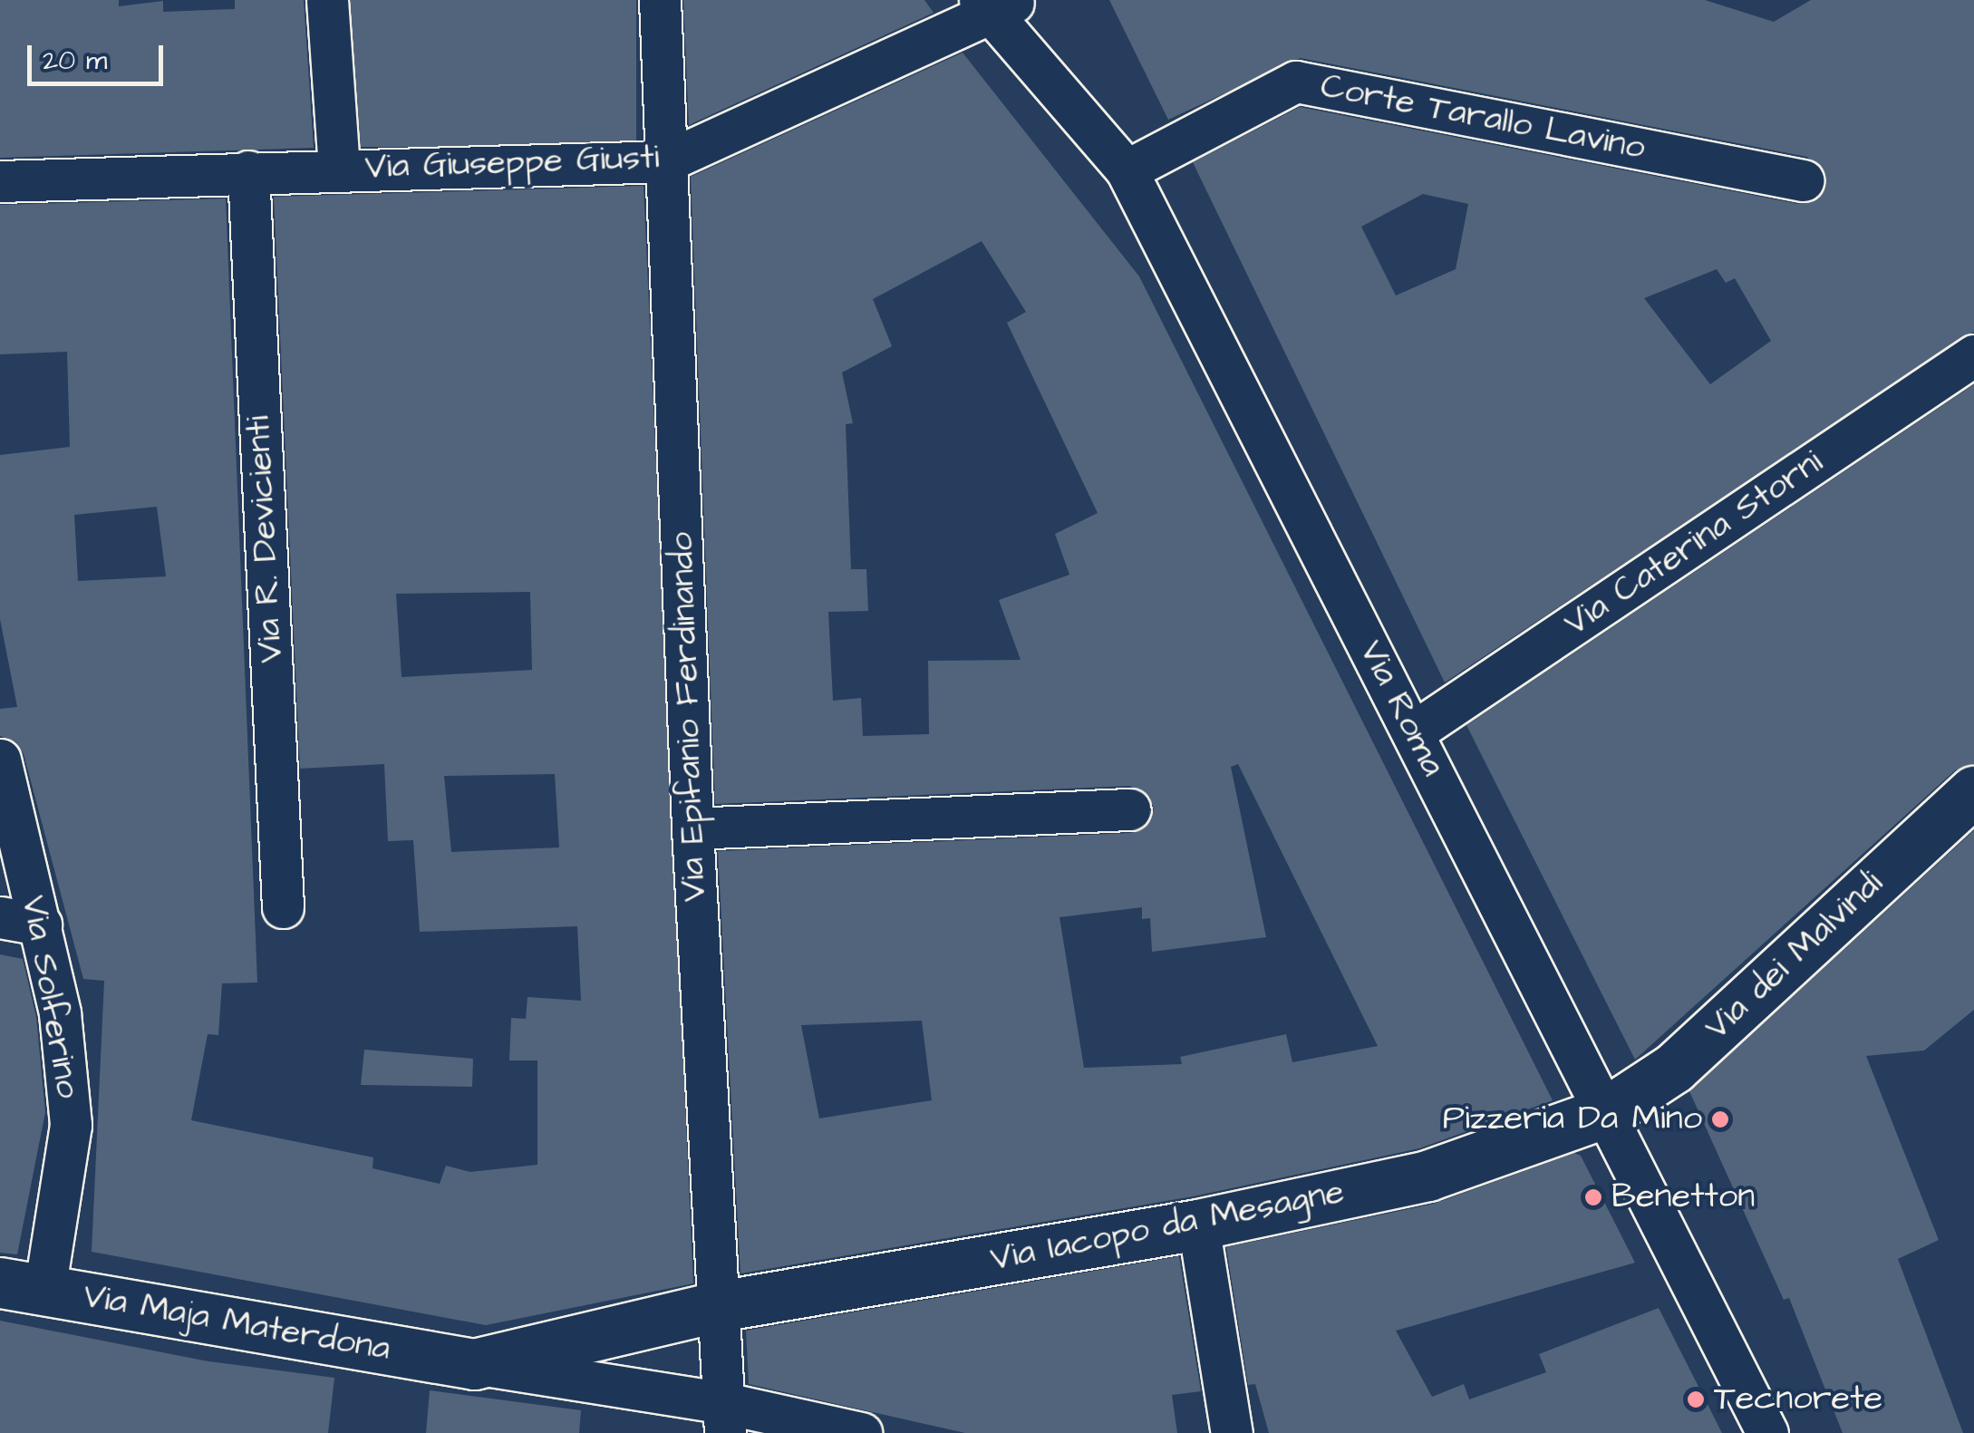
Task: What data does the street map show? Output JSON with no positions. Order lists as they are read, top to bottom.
{
  "streets": {
    "main road": ["Via dei Malvindi", "Via Iacopo da Mesagne", "Via Maja Materdona"],
    "street": [
      "Corte Tarallo Lavino",
      "Via Giuseppe Giusti",
      "Via R. Devicienti",
      "Via Caterina Storni",
      "Via Roma",
      "Via Epifanio Ferdinando",
      "Via Solferino"
    ]
  },
  "crossings": [
    ["Corte Tarallo Lavino", "Via Roma"],
    ["Via Giuseppe Giusti", "Via R. Devicienti"],
    ["Via Giuseppe Giusti", "Via Roma"],
    ["Via Giuseppe Giusti", "Via Epifanio Ferdinando"],
    ["Via Caterina Storni", "Via Roma"],
    ["Via Roma", "Via dei Malvindi"],
    ["Via Roma", "Via Iacopo da Mesagne"],
    ["Via Epifanio Ferdinando", "Via Iacopo da Mesagne"],
    ["Via Epifanio Ferdinando", "Via Maja Materdona"],
    ["Via dei Malvindi", "Via Iacopo da Mesagne"],
    ["Via Solferino", "Via Maja Materdona"],
    ["Via Iacopo da Mesagne", "Via Maja Materdona"]
  ],
  "places": ["Pizzeria Da Mino", "Benetton", "Tecnorete"],
  "scale_bar": "20 m"
}
